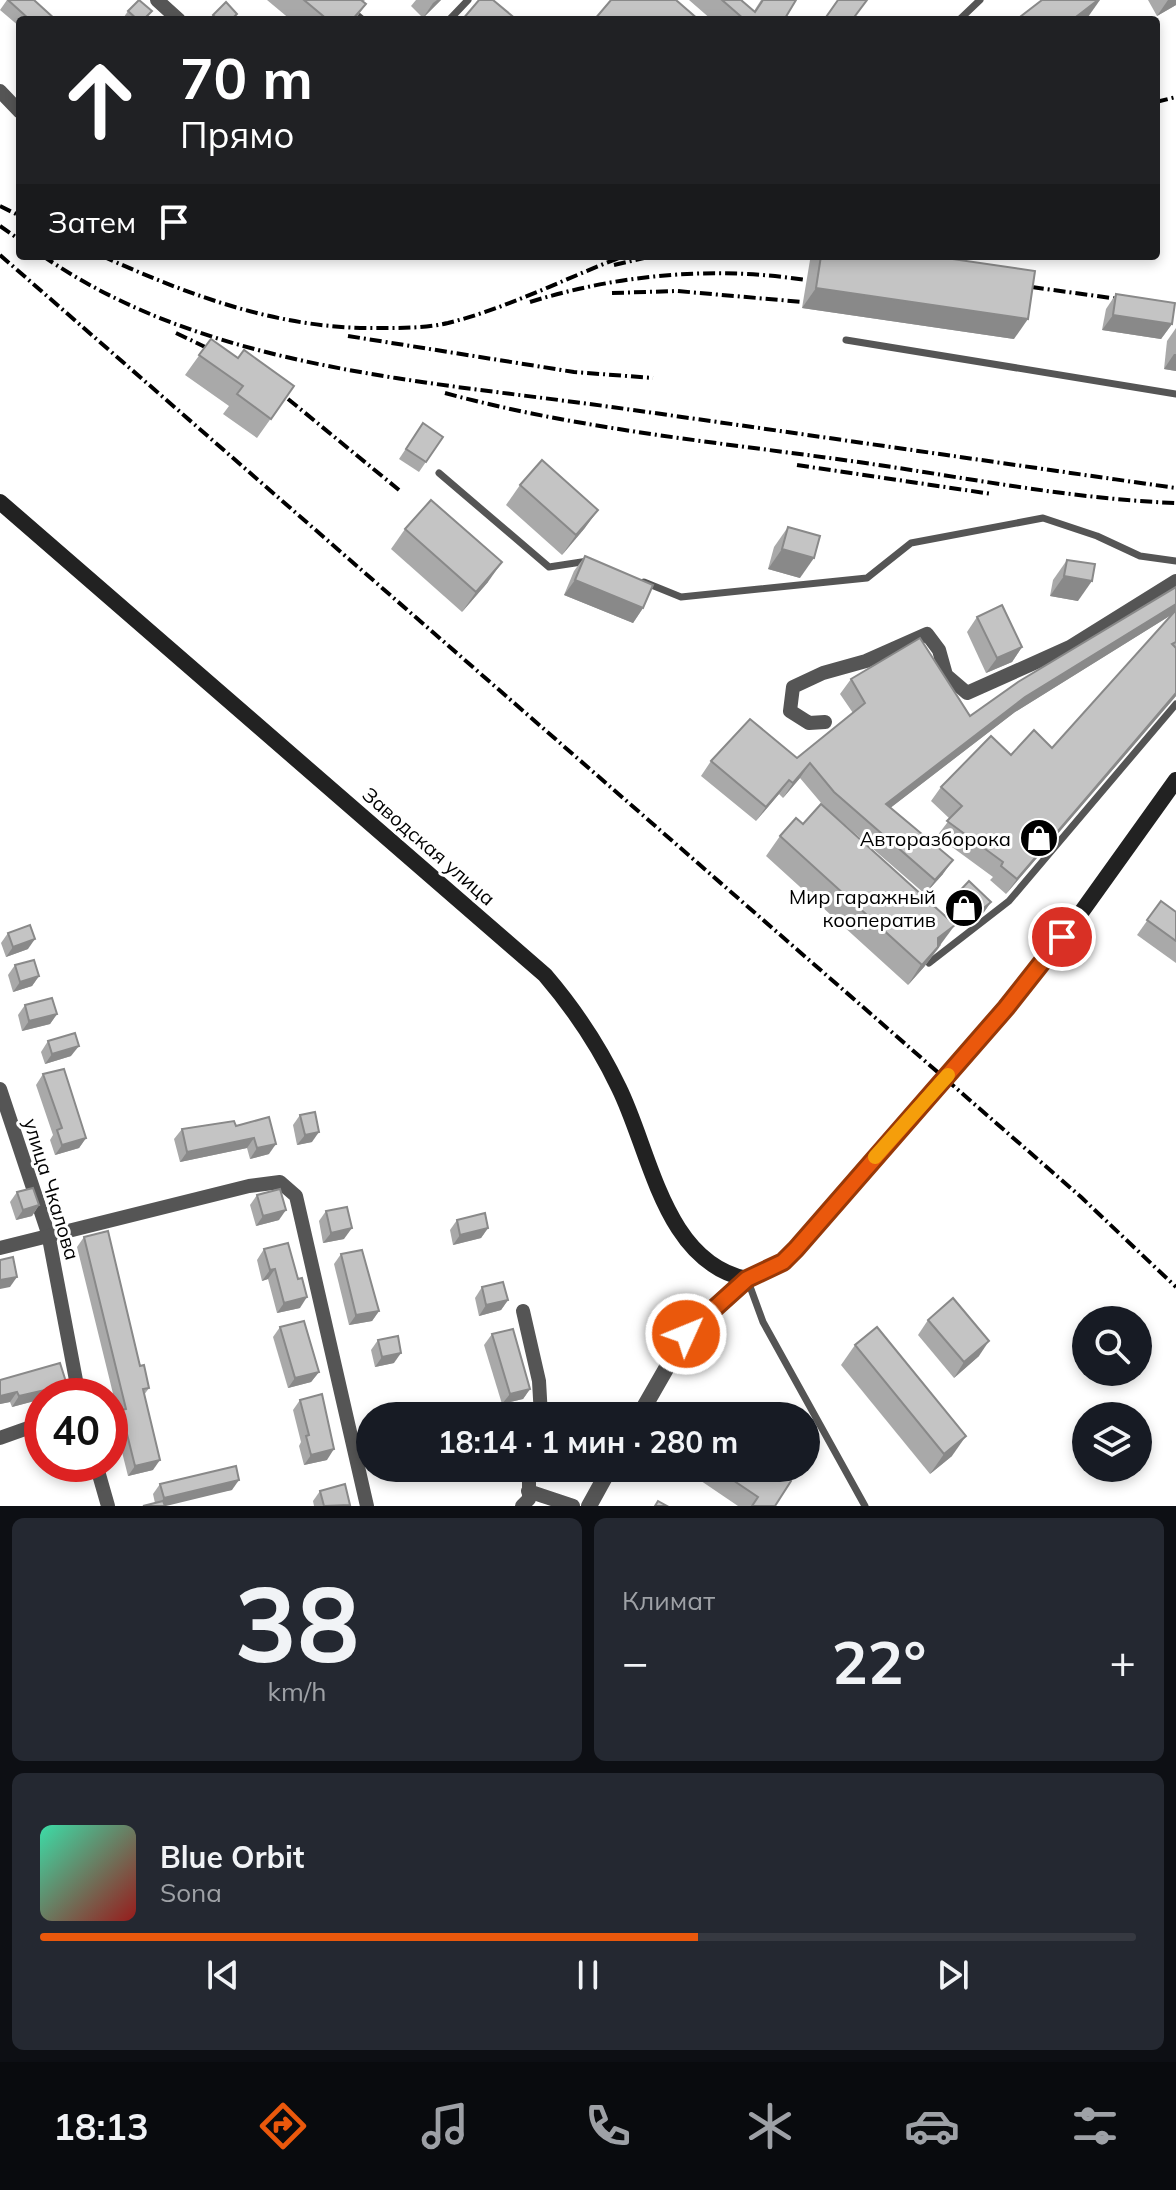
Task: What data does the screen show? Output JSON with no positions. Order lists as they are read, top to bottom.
{
  "streets": {
    "main road": ["Заводская улица"],
    "street": ["улица Чкалова"]
  },
  "places": {
    "shop": ["Авторазборока", "Мир гаражный кооператив"]
  },
  "page": {
    "turn": ["70 m", "Прямо"],
    "then": "Затем",
    "limit": "40",
    "trip": "18:14 · 1 мин · 280 m",
    "tile": [
      ["38", "km/h"],
      "Климат"
    ],
    "heat": ["−", "22°", "+"],
    "song": ["Blue Orbit", "Sona"],
    "tabs": "18:13"
  }
}
